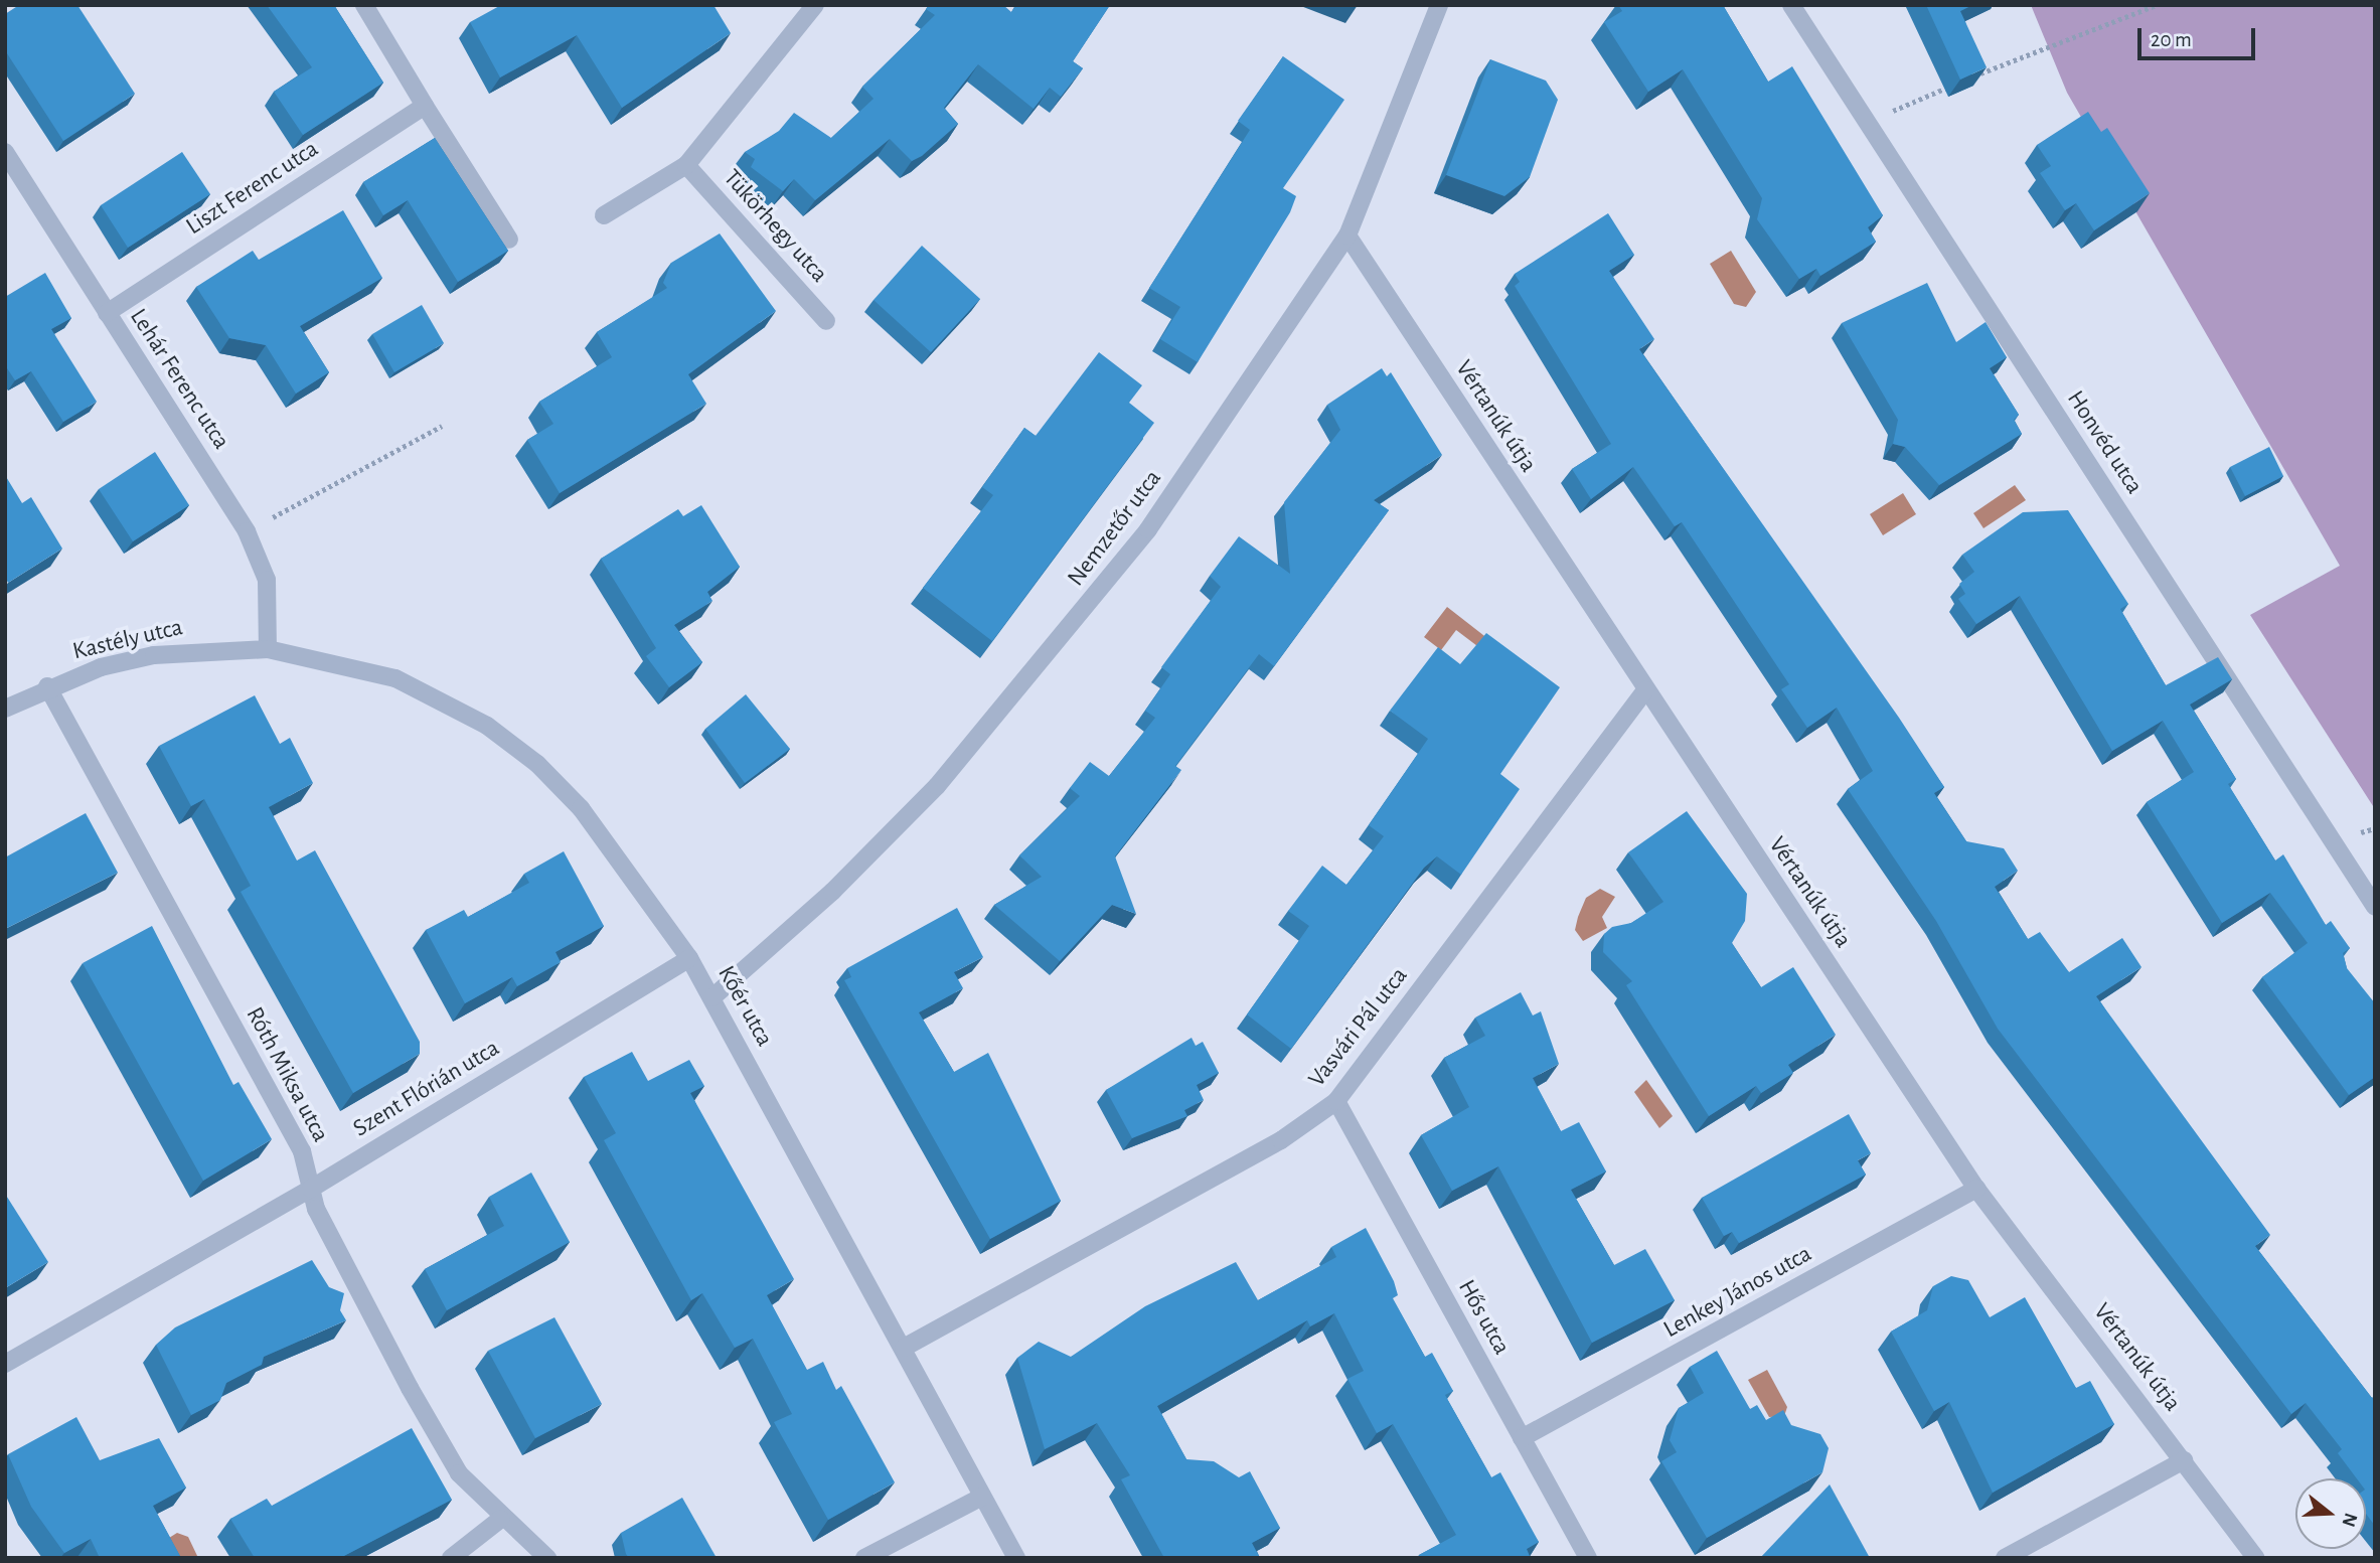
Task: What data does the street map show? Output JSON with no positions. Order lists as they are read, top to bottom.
{
  "streets": {
    "street": [
      "Liszt Ferenc utca",
      "Tükörhegy utca",
      "Lehár Ferenc utca",
      "Vértanúk útja",
      "Honvéd utca",
      "Nemzetőr utca",
      "Kastély utca",
      "Kőér utca",
      "Vasvári Pál utca",
      "Róth Miksa utca",
      "Szent Flórián utca",
      "Lenkey János utca",
      "Hős utca"
    ]
  },
  "crossings": [
    ["Liszt Ferenc utca", "Lehár Ferenc utca"],
    ["Lehár Ferenc utca", "Kastély utca"],
    ["Lehár Ferenc utca", "Kőér utca"],
    ["Vértanúk útja", "Nemzetőr utca"],
    ["Vértanúk útja", "Vasvári Pál utca"],
    ["Vértanúk útja", "Lenkey János utca"],
    ["Nemzetőr utca", "Kőér utca"],
    ["Kastély utca", "Kőér utca"],
    ["Kastély utca", "Róth Miksa utca"],
    ["Kőér utca", "Vasvári Pál utca"],
    ["Kőér utca", "Szent Flórián utca"],
    ["Vasvári Pál utca", "Hős utca"],
    ["Róth Miksa utca", "Szent Flórián utca"],
    ["Lenkey János utca", "Hős utca"]
  ],
  "scale_bar": "20 m",
  "north": "right"
}
